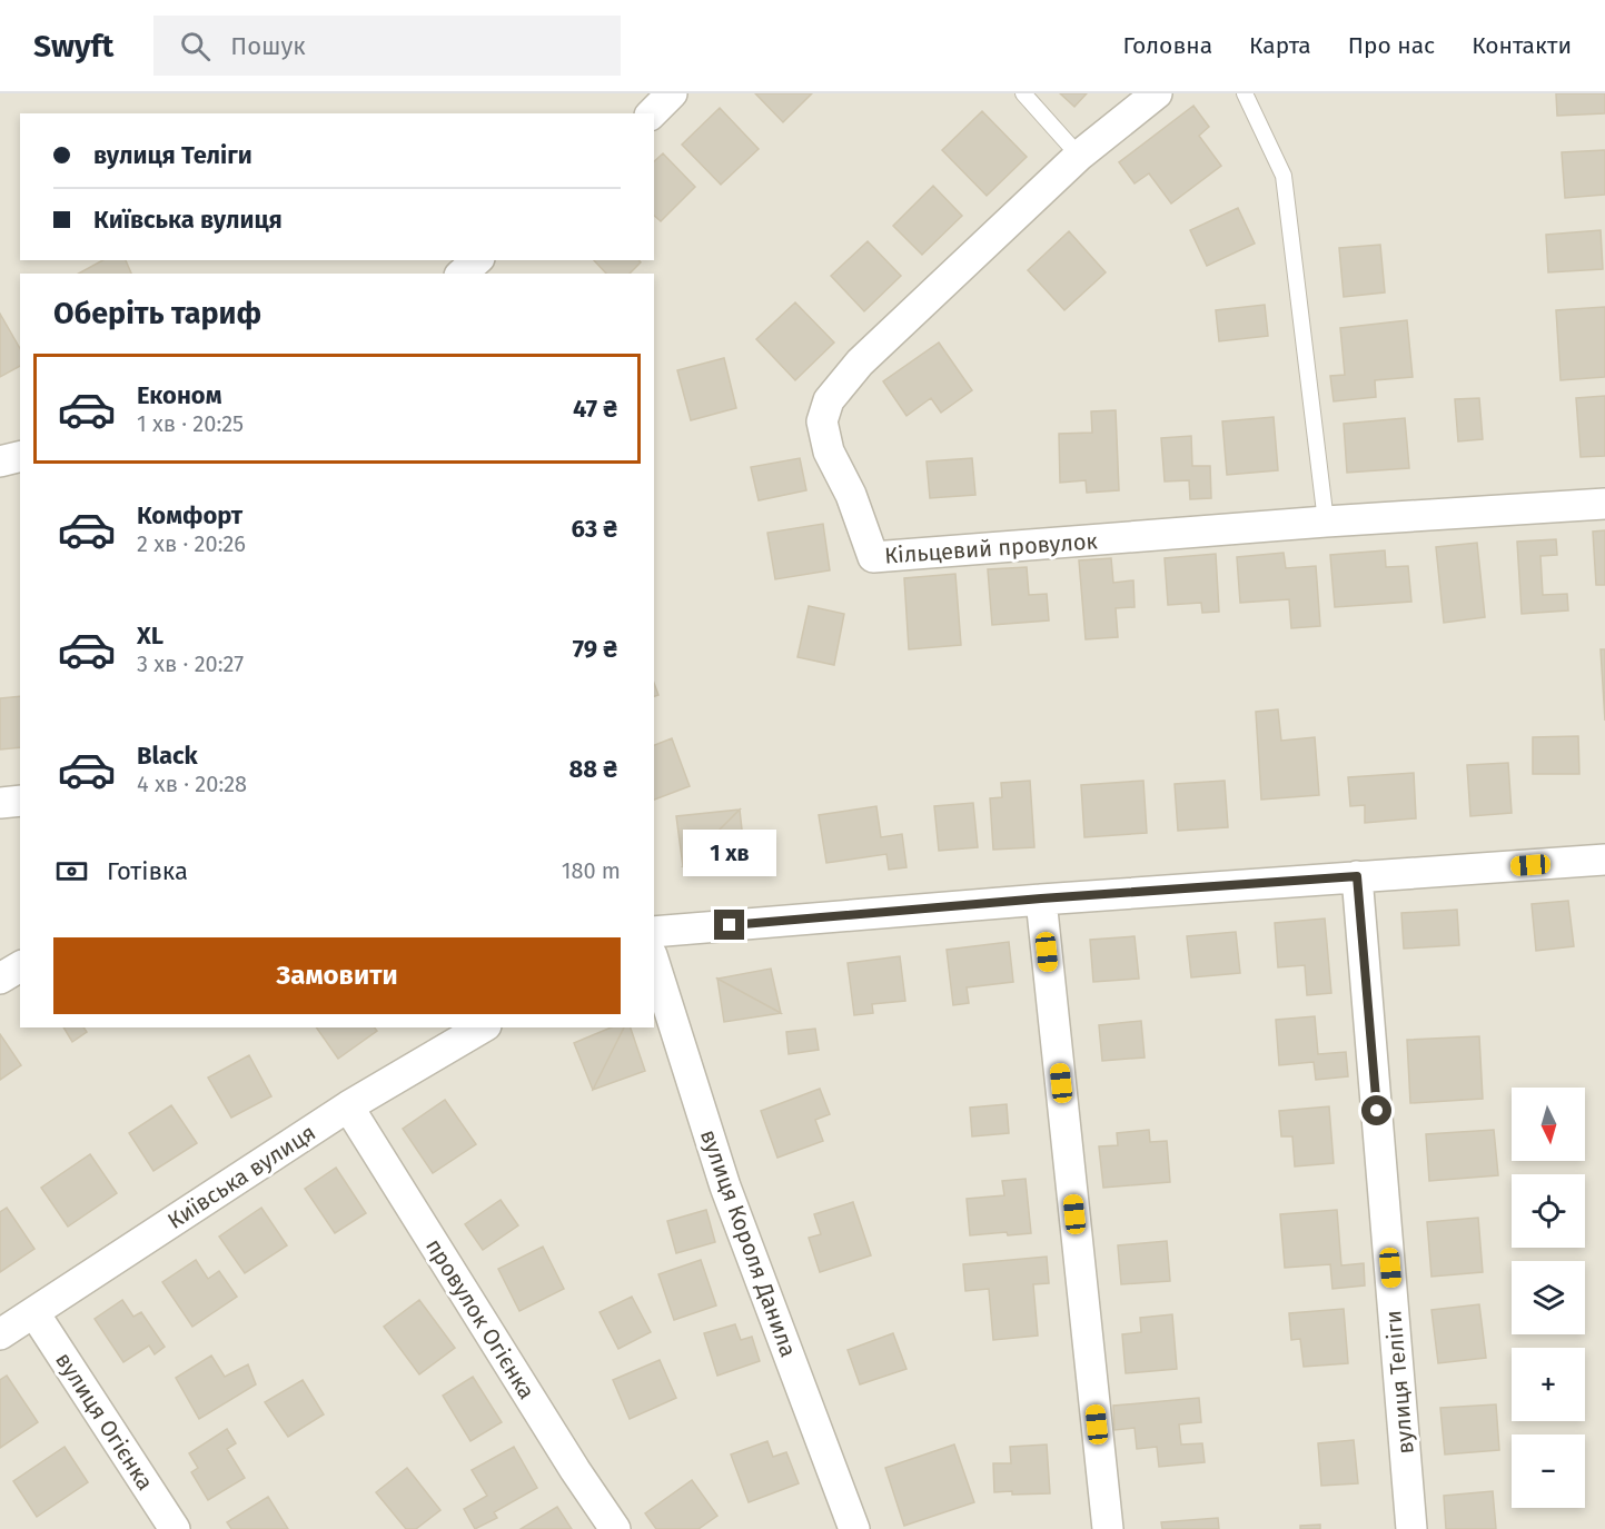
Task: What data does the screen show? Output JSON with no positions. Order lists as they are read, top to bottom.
{
  "streets": {
    "street": [
      "Кільцевий провулок",
      "Київська вулиця",
      "вулиця Короля Данила",
      "провулок Огієнка",
      "вулиця Теліги",
      "вулиця Огієнка"
    ]
  },
  "crossings": [
    ["Київська вулиця", "провулок Огієнка"],
    ["Київська вулиця", "вулиця Огієнка"]
  ],
  "north": "bottom",
  "page": {
    "header": "Swyft",
    "search": "Пошук",
    "nav": [
      "Головна",
      "Карта",
      "Про нас",
      "Контакти"
    ],
    "banner": ["вулиця Теліги", "Київська вулиця"],
    "heading": "Оберіть тариф",
    "list": [
      {
        "name": "Економ",
        "note": "1 хв · 20:25",
        "value": "47 ₴"
      },
      {
        "name": "Комфорт",
        "note": "2 хв · 20:26",
        "value": "63 ₴"
      },
      {
        "name": "XL",
        "note": "3 хв · 20:27",
        "value": "79 ₴"
      },
      {
        "name": "Black",
        "note": "4 хв · 20:28",
        "value": "88 ₴"
      }
    ],
    "bubble": "1 хв",
    "pay": ["Готівка", "180 m"],
    "buttons": "Замовити",
    "map_buttons": ["+", "−"]
  }
}
